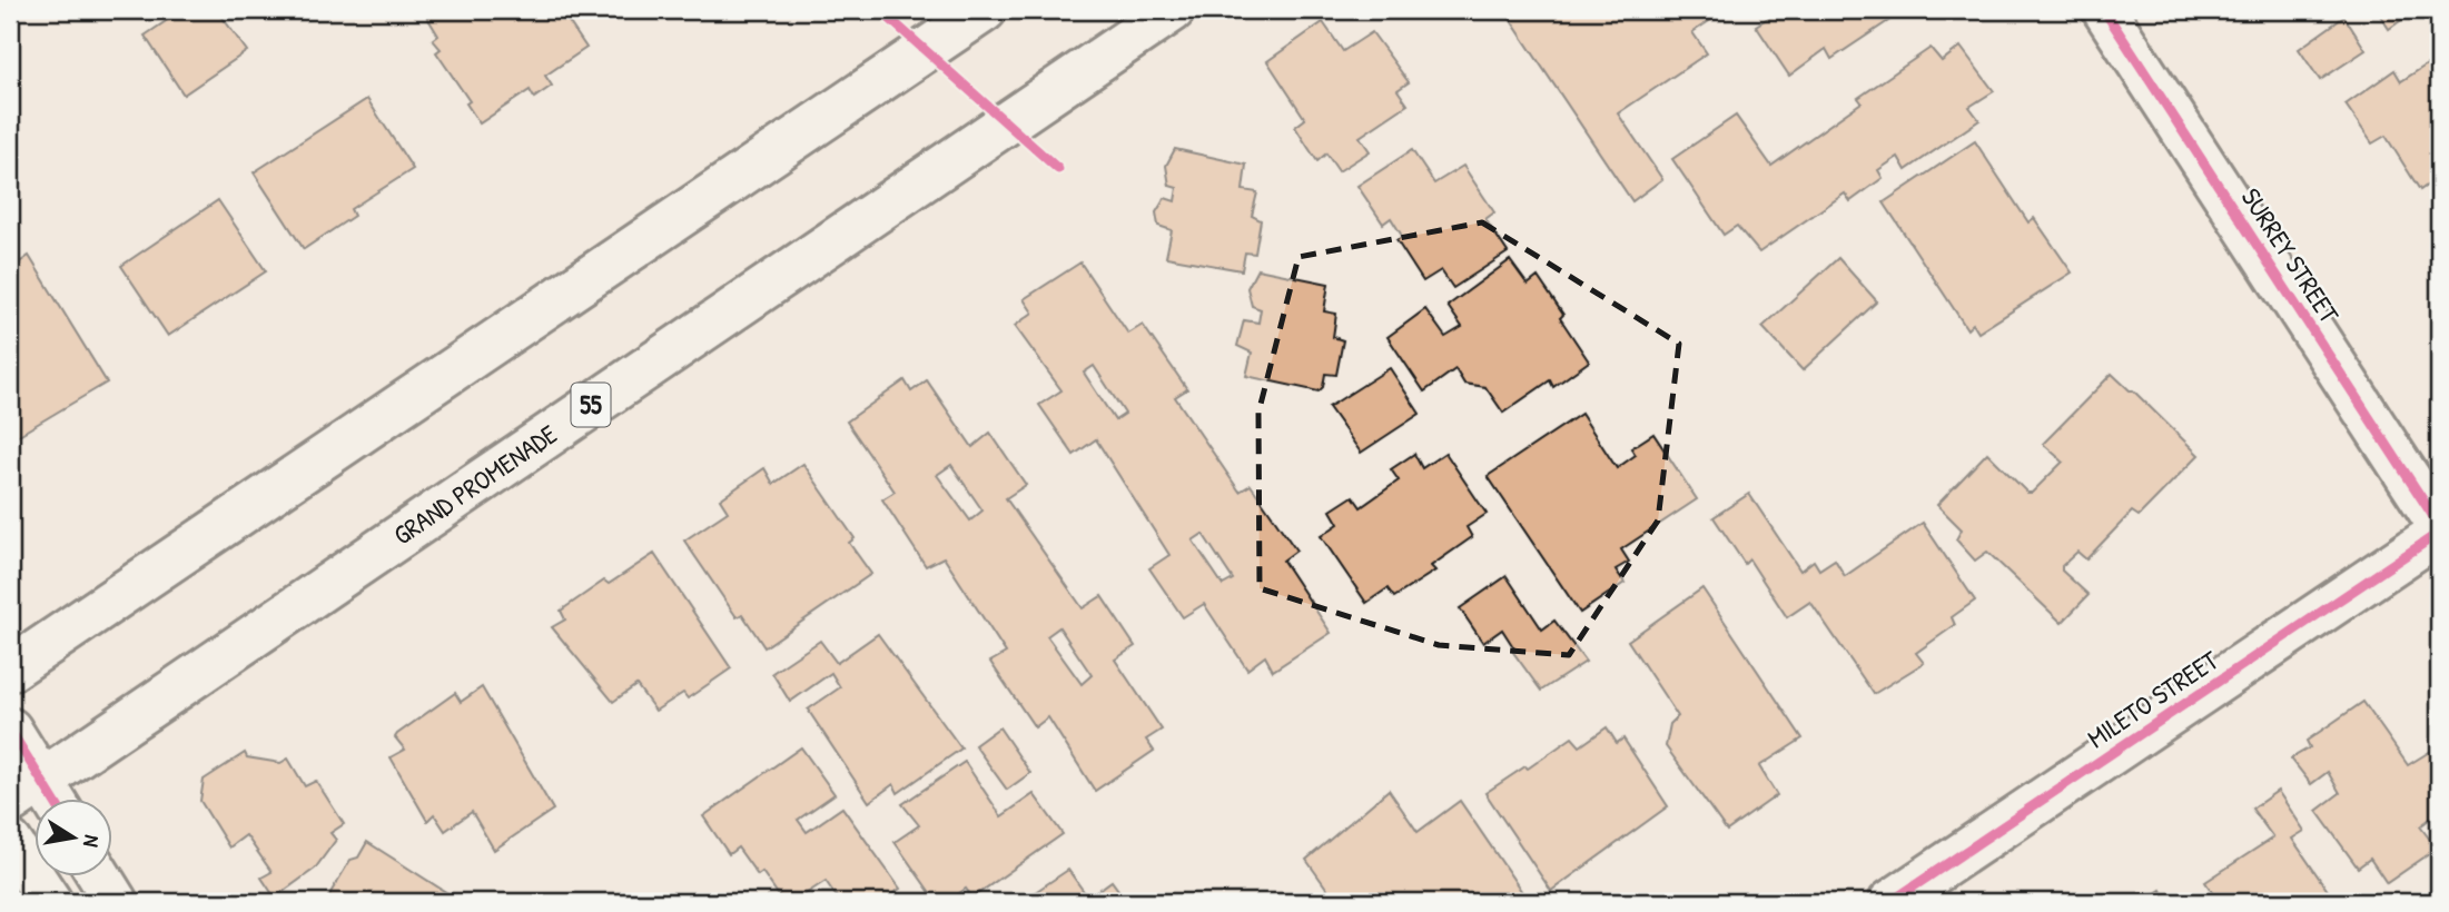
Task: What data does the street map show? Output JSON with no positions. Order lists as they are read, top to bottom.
{
  "streets": {
    "main road": [
      "SURREY STREET",
      "55",
      "GRAND PROMENADE",
      "MILETO STREET"
    ]
  },
  "north": "right"
}
